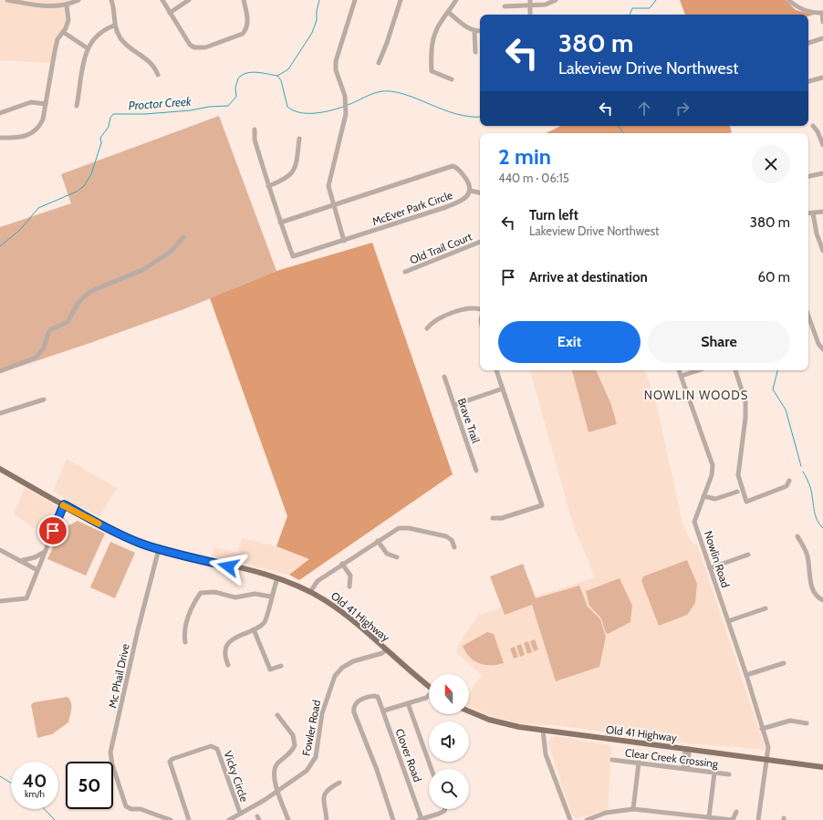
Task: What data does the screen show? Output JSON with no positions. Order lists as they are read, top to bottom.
{
  "streets": {
    "main road": ["Old 41 Highway"],
    "street": [
      "McEver Park Circle",
      "Old Trail Court",
      "Brave Trail",
      "Nowlin Road",
      "Mc Phail Drive",
      "Fowler Road",
      "Clover Road",
      "Clear Creek Crossing",
      "Vicky Circle"
    ]
  },
  "crossings": [
    ["Nowlin Road", "Old 41 Highway"],
    ["Old 41 Highway", "Mc Phail Drive"],
    ["Old 41 Highway", "Fowler Road"],
    ["Fowler Road", "Vicky Circle"]
  ],
  "districts": ["NOWLIN WOODS"],
  "water": ["Proctor Creek"],
  "north": "top",
  "page": {
    "turn": ["380 m", "Lakeview Drive Northwest"],
    "heading": ["2 min", "440 m · 06:15"],
    "list": [
      {
        "name": "Turn left",
        "note": "Lakeview Drive Northwest",
        "value": "380 m"
      },
      {
        "name": "Arrive at destination",
        "value": "60 m"
      }
    ],
    "buttons": ["Exit", "Share"],
    "speed": "40 km/h",
    "limit": "50"
  }
}
